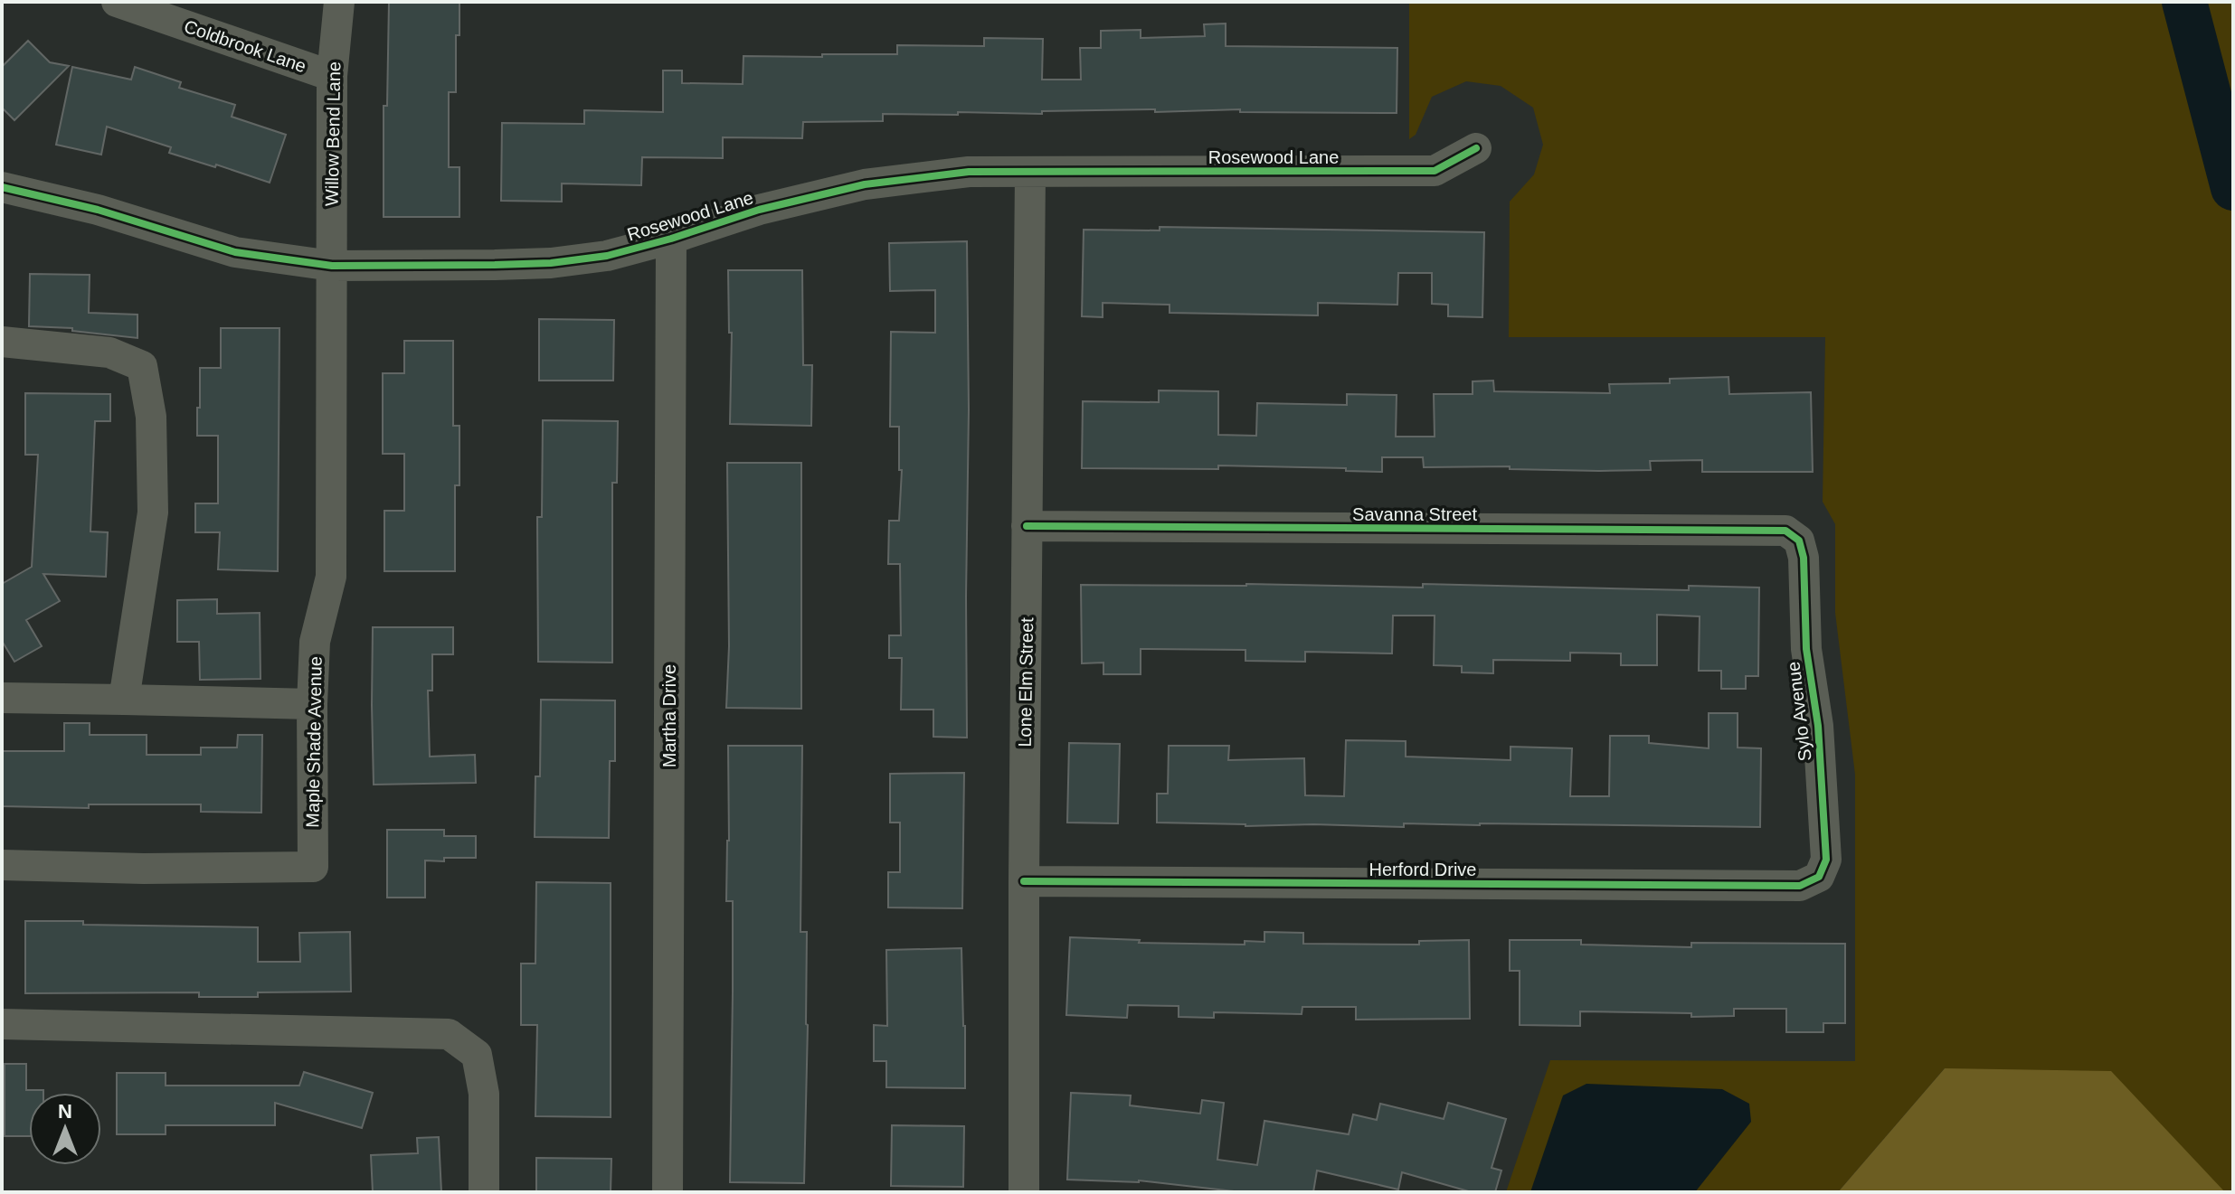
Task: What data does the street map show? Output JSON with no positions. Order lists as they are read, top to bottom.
{
  "streets": {
    "street": [
      "Coldbrook Lane",
      "Willow Bend Lane",
      "Rosewood Lane",
      "Savanna Street",
      "Lone Elm Street",
      "Sylo Avenue",
      "Martha Drive",
      "Maple Shade Avenue",
      "Herford Drive"
    ]
  },
  "crossings": [
    ["Coldbrook Lane", "Willow Bend Lane"],
    ["Willow Bend Lane", "Rosewood Lane"],
    ["Willow Bend Lane", "Maple Shade Avenue"],
    ["Rosewood Lane", "Lone Elm Street"],
    ["Rosewood Lane", "Martha Drive"],
    ["Rosewood Lane", "Maple Shade Avenue"],
    ["Savanna Street", "Lone Elm Street"],
    ["Savanna Street", "Sylo Avenue"],
    ["Lone Elm Street", "Herford Drive"],
    ["Sylo Avenue", "Herford Drive"]
  ],
  "north": "top"
}
